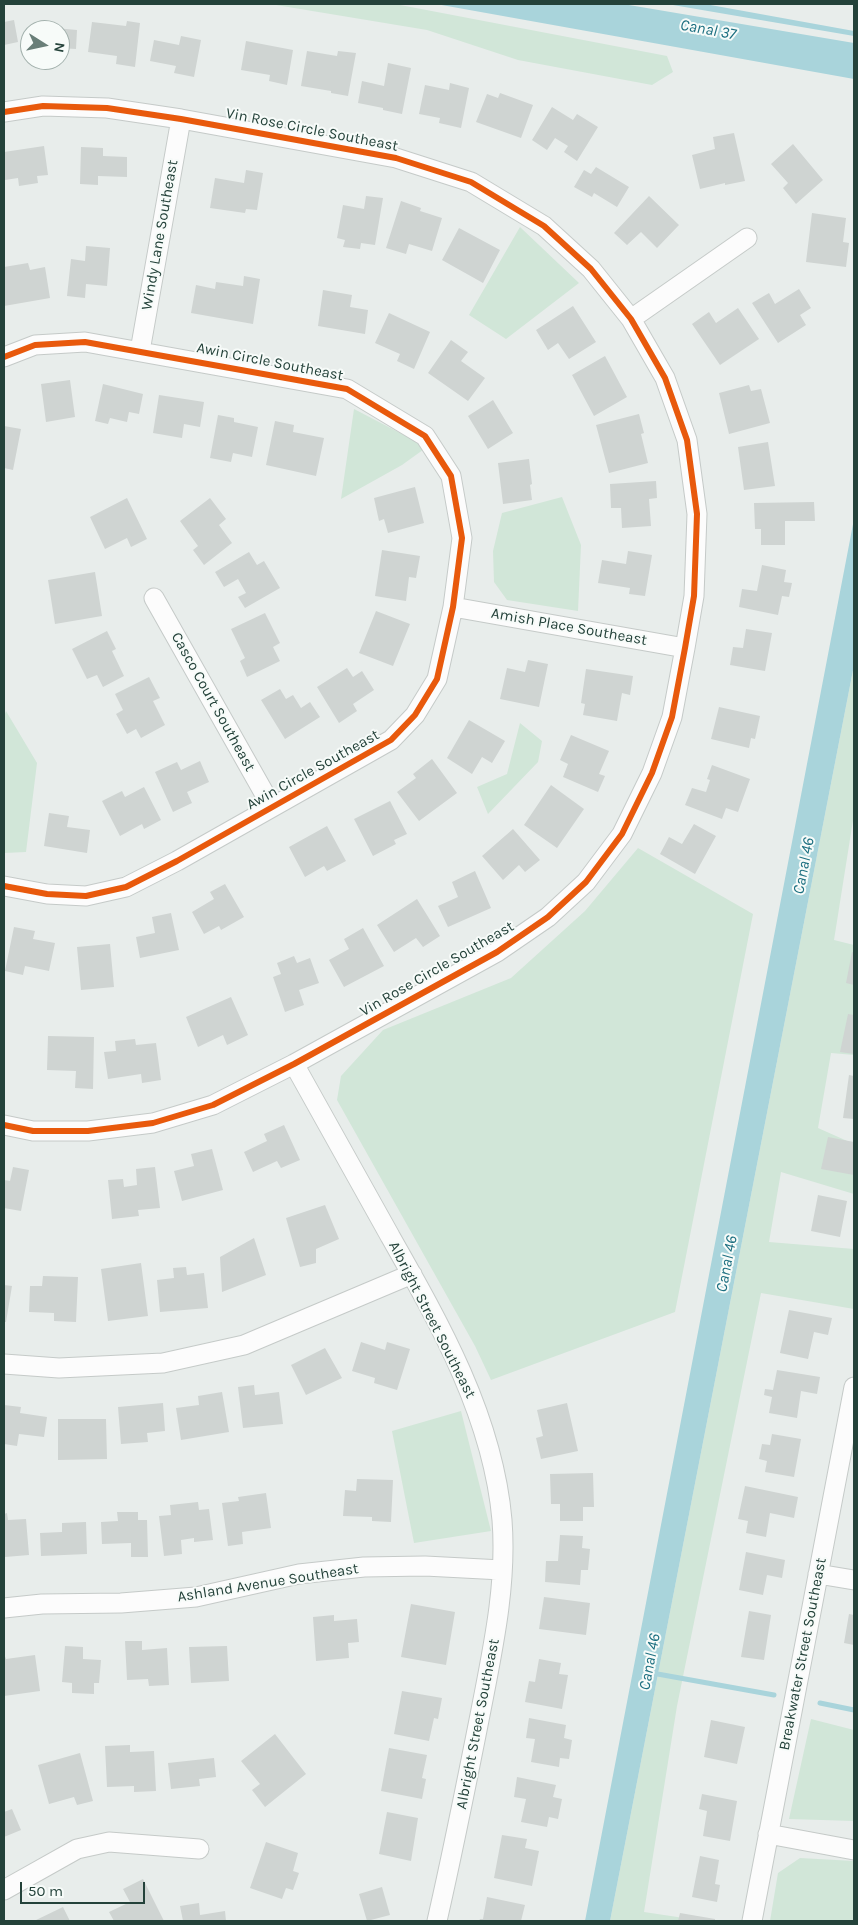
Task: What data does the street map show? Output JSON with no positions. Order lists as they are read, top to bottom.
{
  "streets": {
    "street": [
      "Vin Rose Circle Southeast",
      "Windy Lane Southeast",
      "Awin Circle Southeast",
      "Amish Place Southeast",
      "Casco Court Southeast",
      "Albright Street Southeast",
      "Ashland Avenue Southeast",
      "Breakwater Street Southeast"
    ]
  },
  "crossings": [
    ["Vin Rose Circle Southeast", "Windy Lane Southeast"],
    ["Vin Rose Circle Southeast", "Amish Place Southeast"],
    ["Vin Rose Circle Southeast", "Albright Street Southeast"],
    ["Windy Lane Southeast", "Awin Circle Southeast"],
    ["Awin Circle Southeast", "Amish Place Southeast"],
    ["Awin Circle Southeast", "Casco Court Southeast"],
    ["Albright Street Southeast", "Ashland Avenue Southeast"]
  ],
  "water": ["Canal 37", "Canal 46"],
  "scale_bar": "50 m",
  "north": "right"
}
